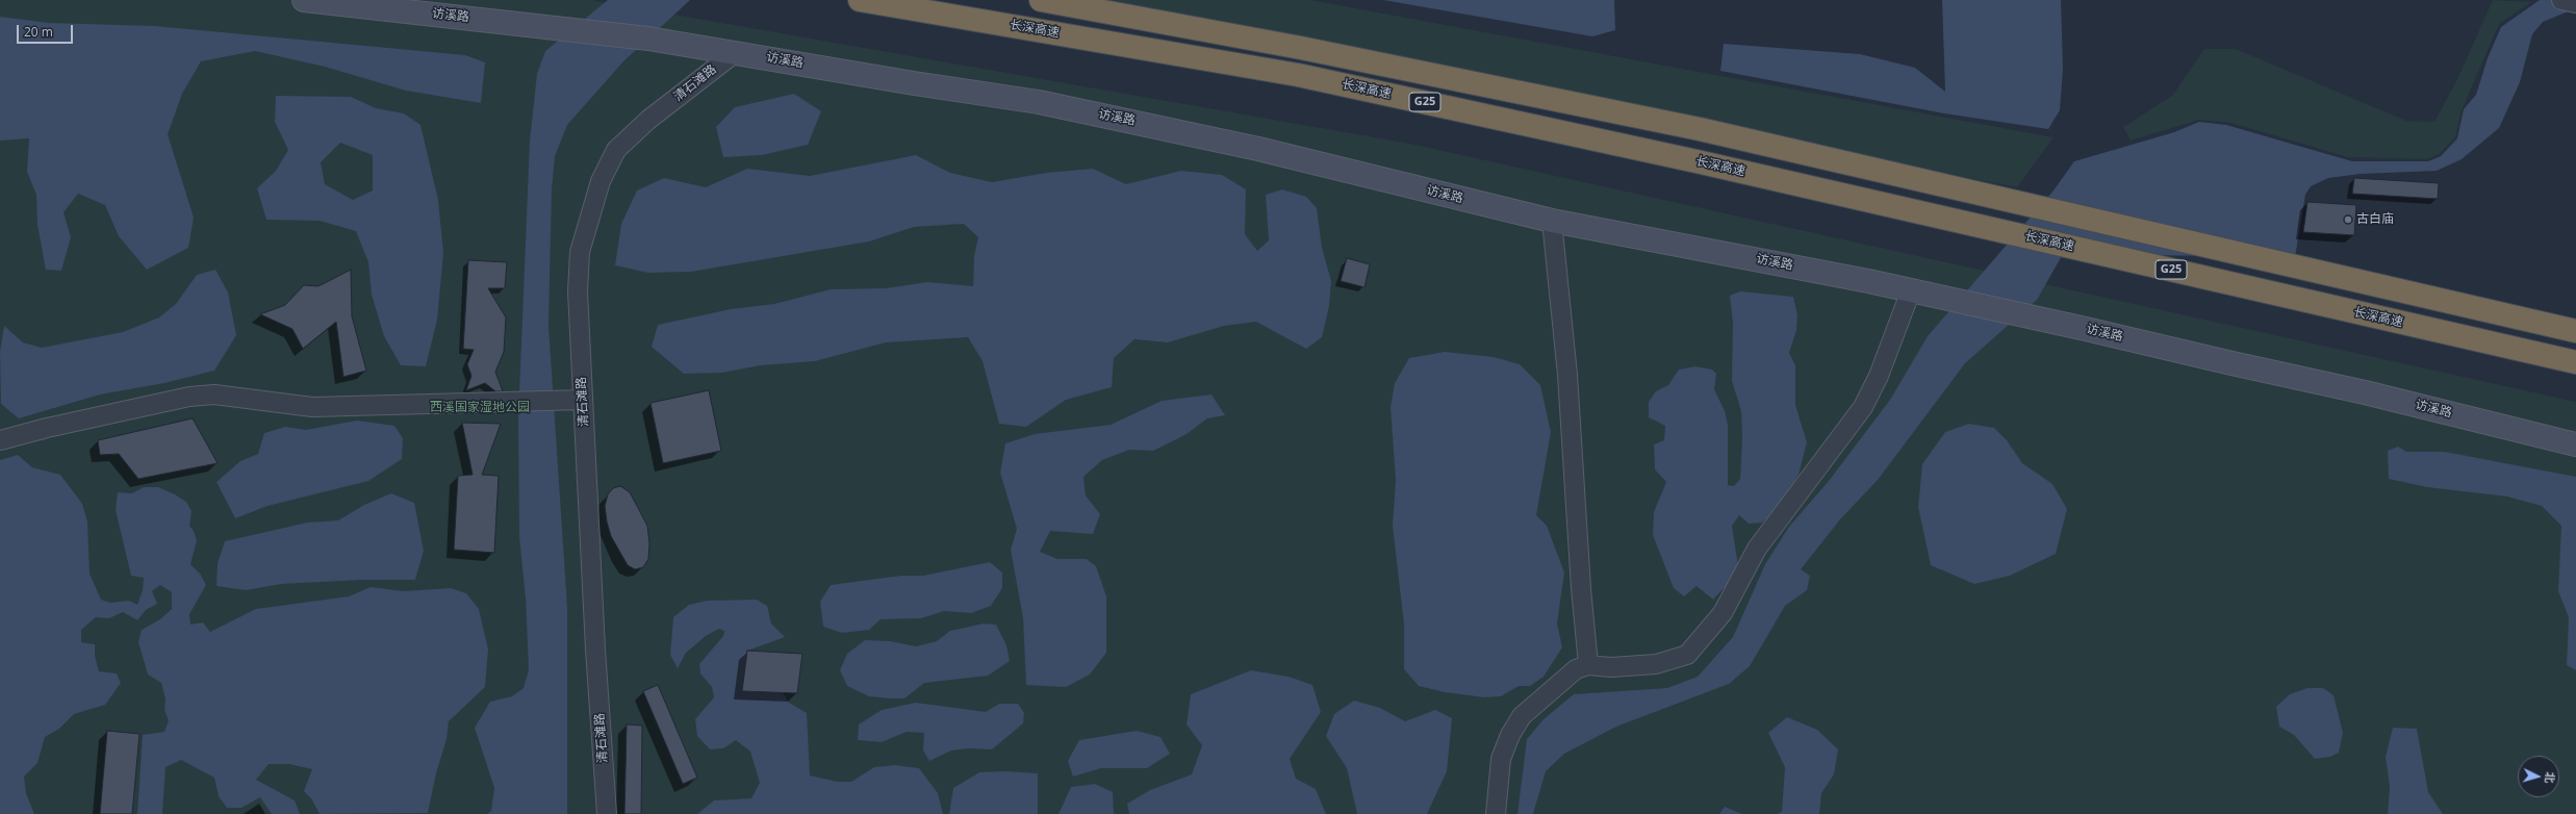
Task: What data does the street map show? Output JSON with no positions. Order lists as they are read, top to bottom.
{
  "streets": {
    "highway": ["长深高速", "G25"],
    "street": ["访溪路", "清石滩路"]
  },
  "crossings": [
    ["访溪路", "清石滩路"]
  ],
  "parks": ["西溪国家湿地公园"],
  "places": ["古白庙"],
  "scale_bar": "20 m",
  "north": "right"
}
